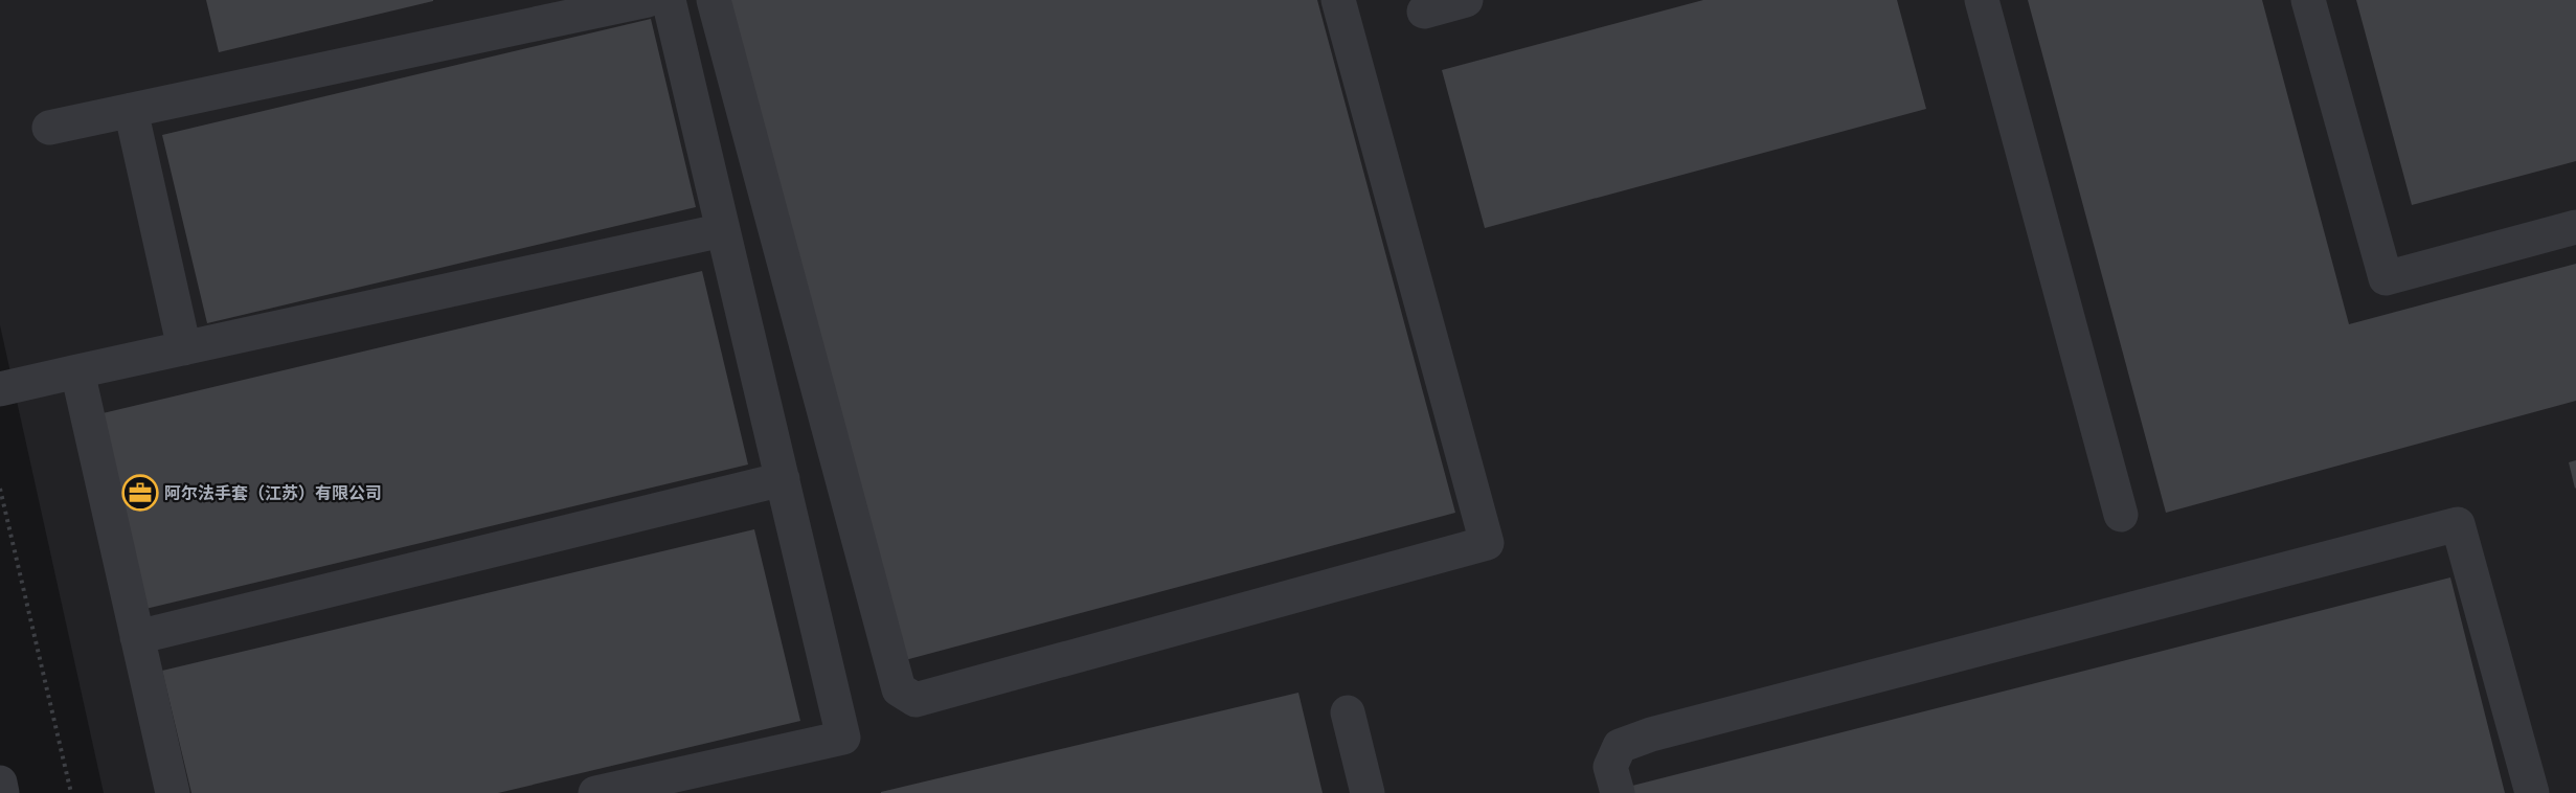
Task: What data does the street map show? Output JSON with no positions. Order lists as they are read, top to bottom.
{
  "places": {
    "office": ["阿尔法手套（江苏）有限公司"]
  }
}
